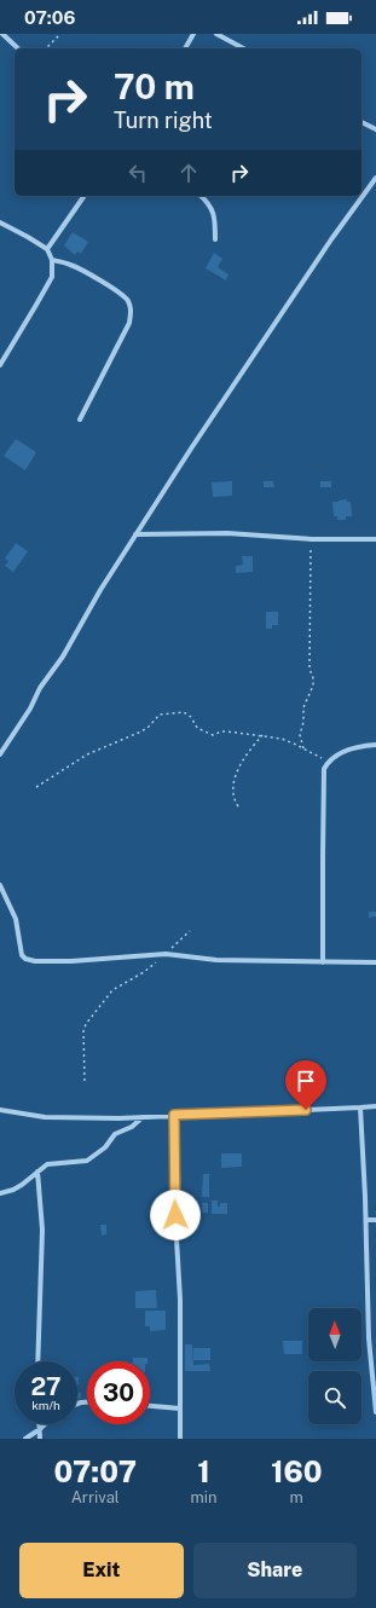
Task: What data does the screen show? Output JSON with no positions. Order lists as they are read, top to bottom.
{
  "north": "top",
  "page": {
    "status": "07:06",
    "turn": ["70 m", "Turn right"],
    "speed": "27 km/h",
    "limit": "30",
    "eta": [
      "07:07",
      "Arrival",
      "1",
      "min",
      "160",
      "m"
    ],
    "buttons": ["Exit", "Share"]
  }
}
